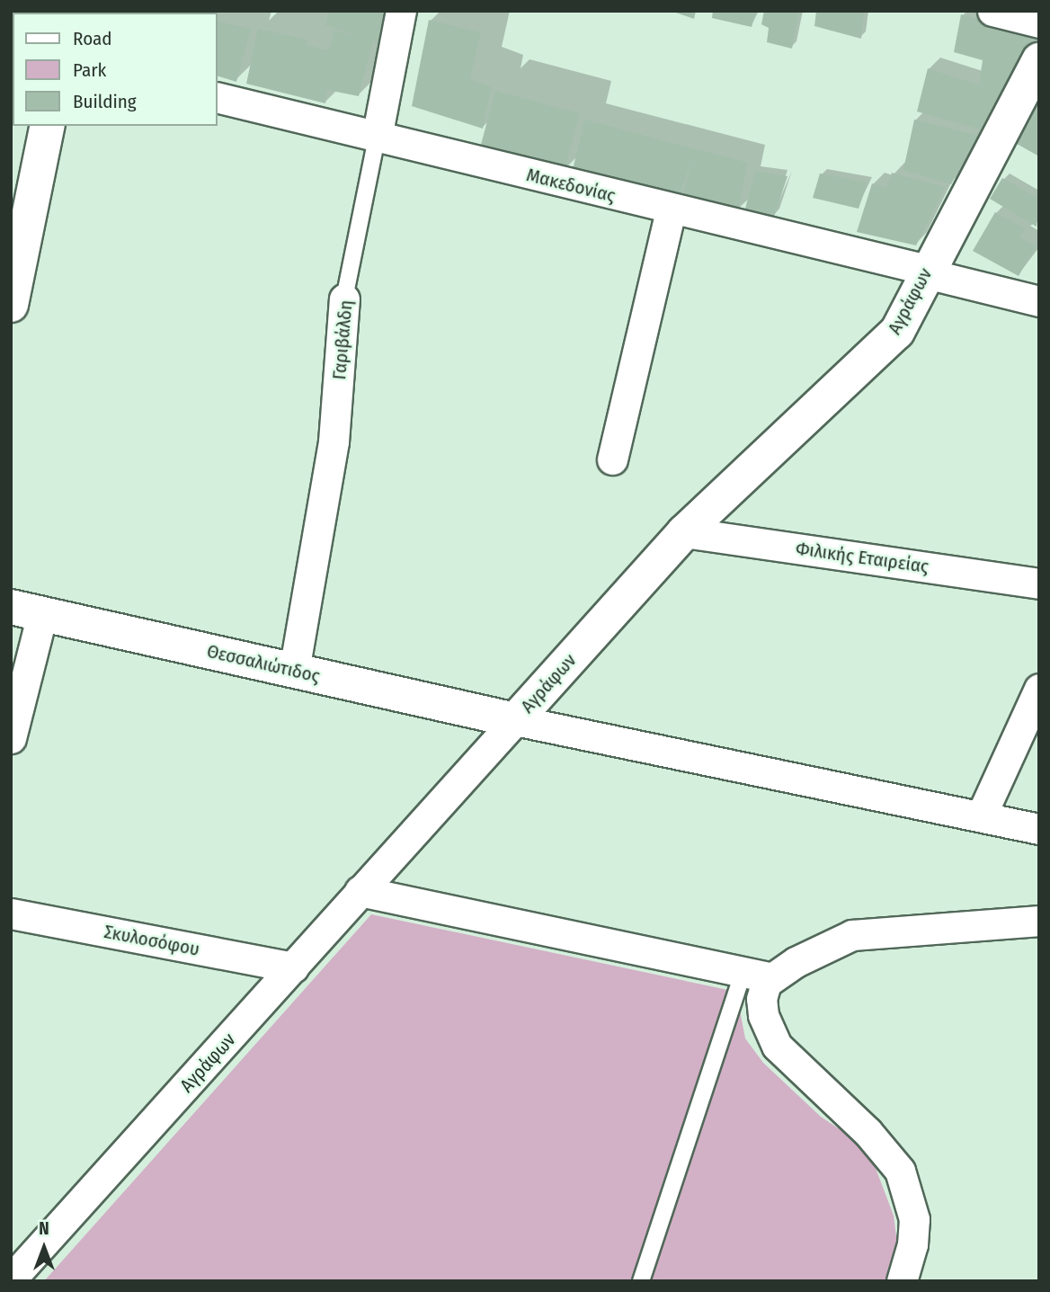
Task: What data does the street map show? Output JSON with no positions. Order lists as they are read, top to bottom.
{
  "streets": {
    "street": [
      "Μακεδονίας",
      "Αγράφων",
      "Γαριβάλδη",
      "Φιλικής Εταιρείας",
      "Θεσσαλιώτιδος",
      "Σκυλοσόφου"
    ]
  },
  "crossings": [
    ["Μακεδονίας", "Αγράφων"],
    ["Μακεδονίας", "Γαριβάλδη"],
    ["Αγράφων", "Φιλικής Εταιρείας"],
    ["Αγράφων", "Θεσσαλιώτιδος"],
    ["Αγράφων", "Σκυλοσόφου"],
    ["Γαριβάλδη", "Θεσσαλιώτιδος"]
  ],
  "legend": ["Road", "Park", "Building"],
  "north": "top"
}
